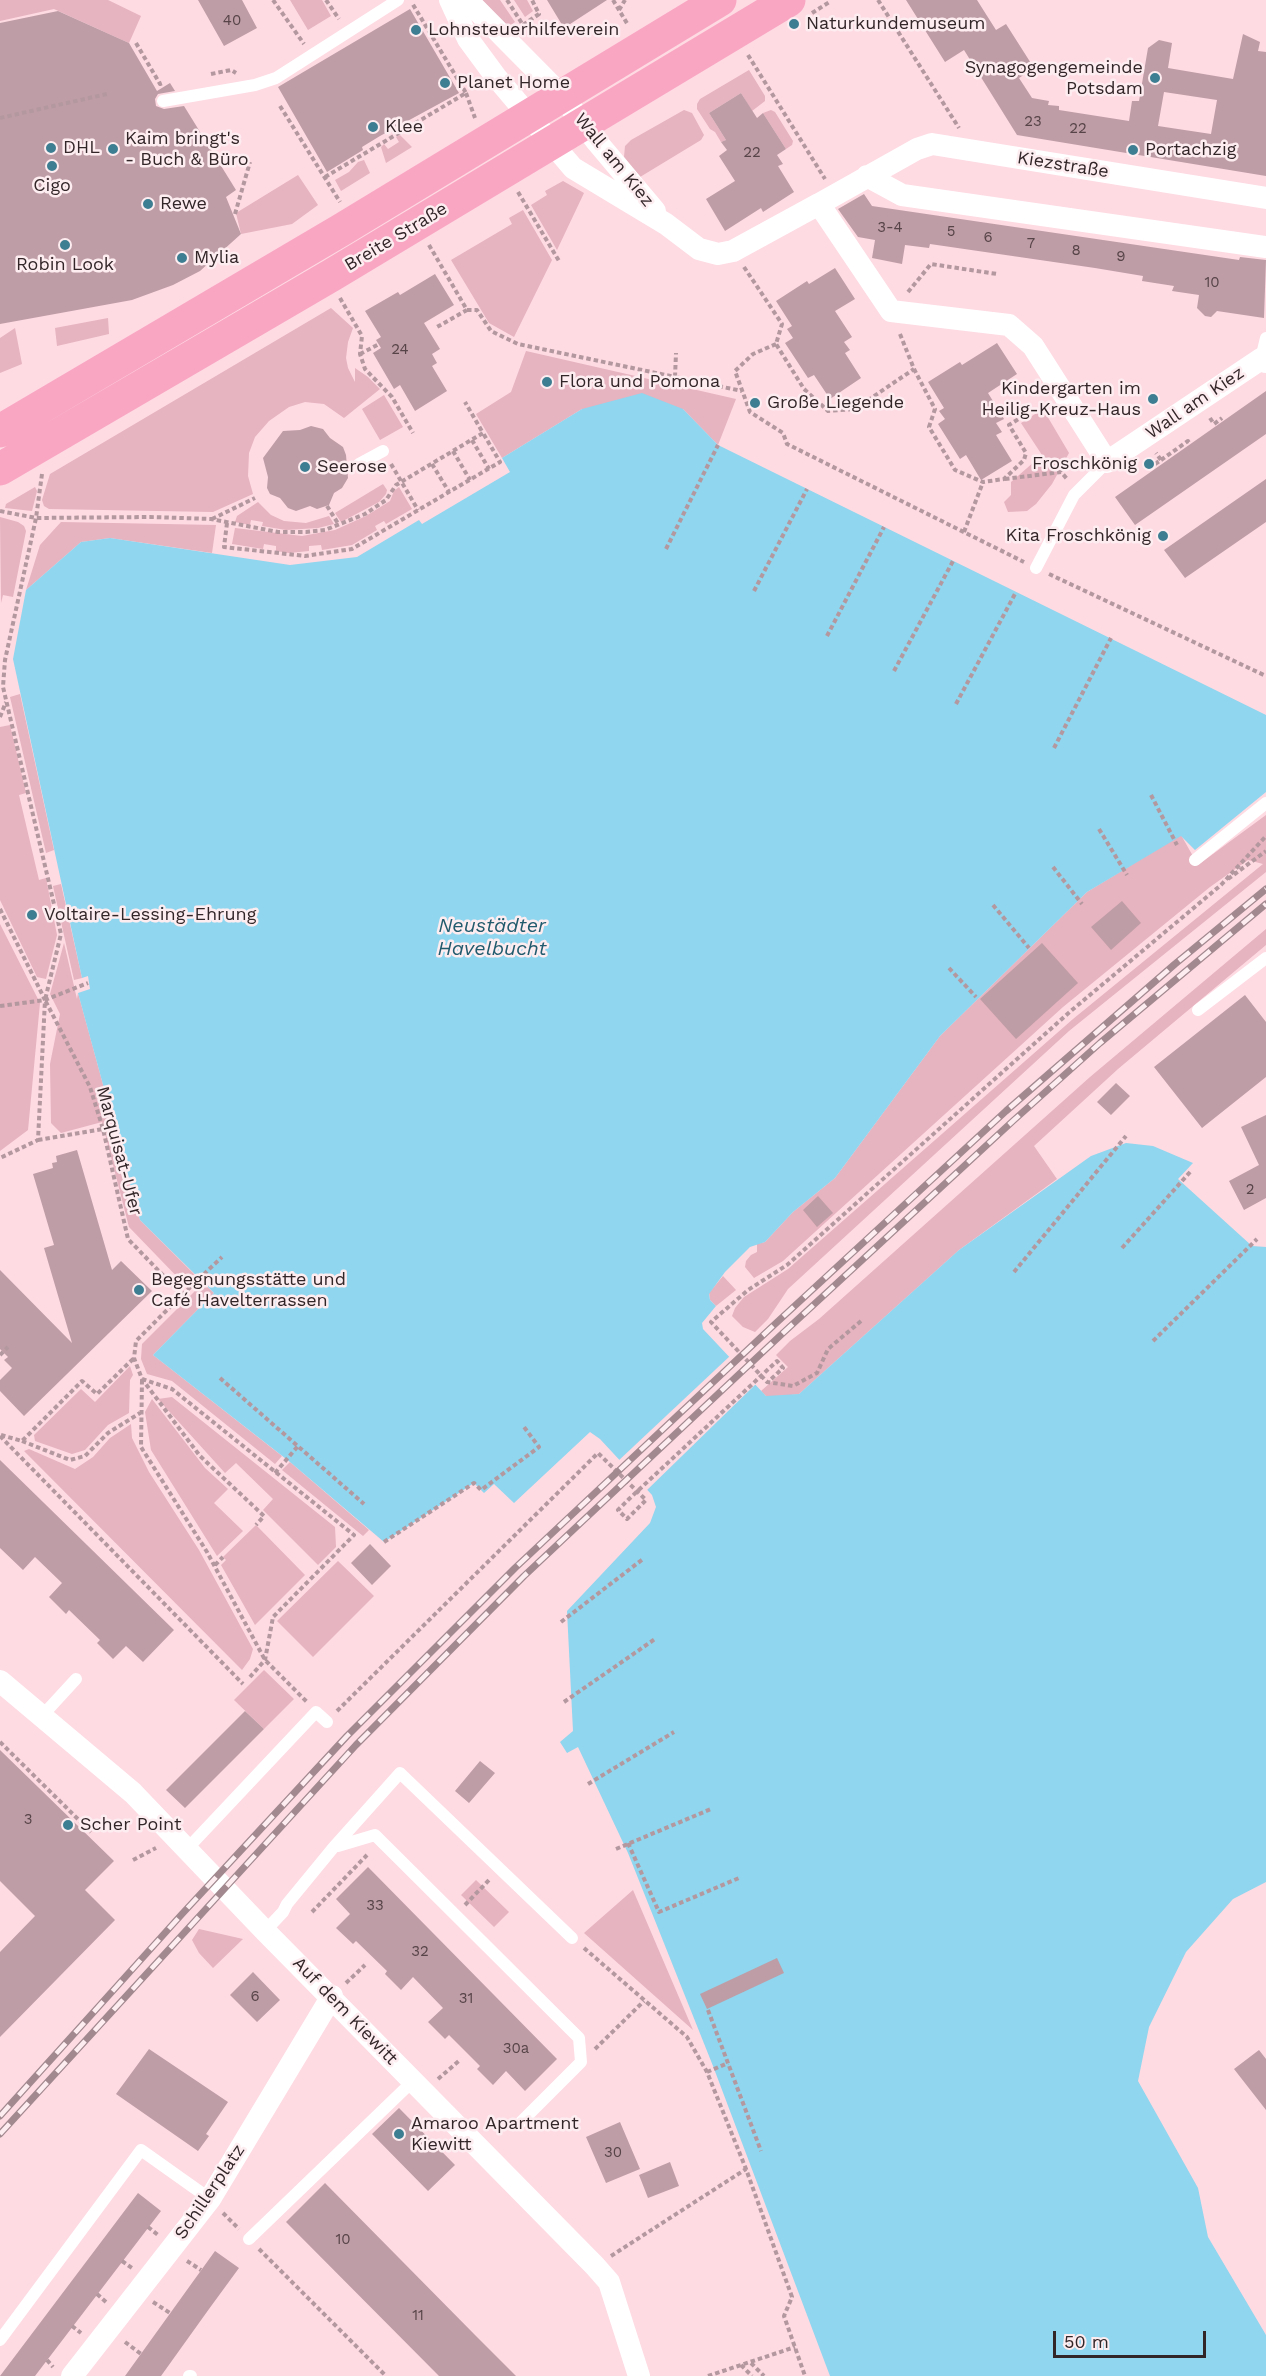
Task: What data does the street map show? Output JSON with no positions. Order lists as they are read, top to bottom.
{
  "streets": {
    "main road": ["Breite Straße"],
    "street": [
      "Wall am Kiez",
      "Kiezstraße",
      "Auf dem Kiewitt",
      "Schillerplatz"
    ],
    "path": ["Marquisat-Ufer"]
  },
  "crossings": [
    ["Wall am Kiez", "Breite Straße"],
    ["Auf dem Kiewitt", "Schillerplatz"]
  ],
  "water": ["Neustädter Havelbucht"],
  "places": [
    "Naturkundemuseum",
    "Lohnsteuerhilfeverein",
    "Synagogengemeinde Potsdam",
    "Planet Home",
    "Klee",
    "DHL",
    "Kaim bringt's - Buch & Büro",
    "Portachzig",
    "Cigo",
    "Rewe",
    "Robin Look",
    "Mylia",
    "Flora und Pomona",
    "Kindergarten im Heilig-Kreuz-Haus",
    "Große Liegende",
    "Froschkönig",
    "Seerose",
    "Kita Froschkönig",
    "Voltaire-Lessing-Ehrung",
    "Begegnungsstätte und Café Havelterrassen",
    "Scher Point",
    "Amaroo Apartment Kiewitt"
  ],
  "house_numbers": [
    "40",
    "23",
    "22",
    "22",
    "3-4",
    "5",
    "6",
    "7",
    "8",
    "9",
    "10",
    "24",
    "2",
    "3",
    "33",
    "32",
    "6",
    "31",
    "30a",
    "30",
    "10",
    "11"
  ],
  "scale_bar": "50 m"
}
